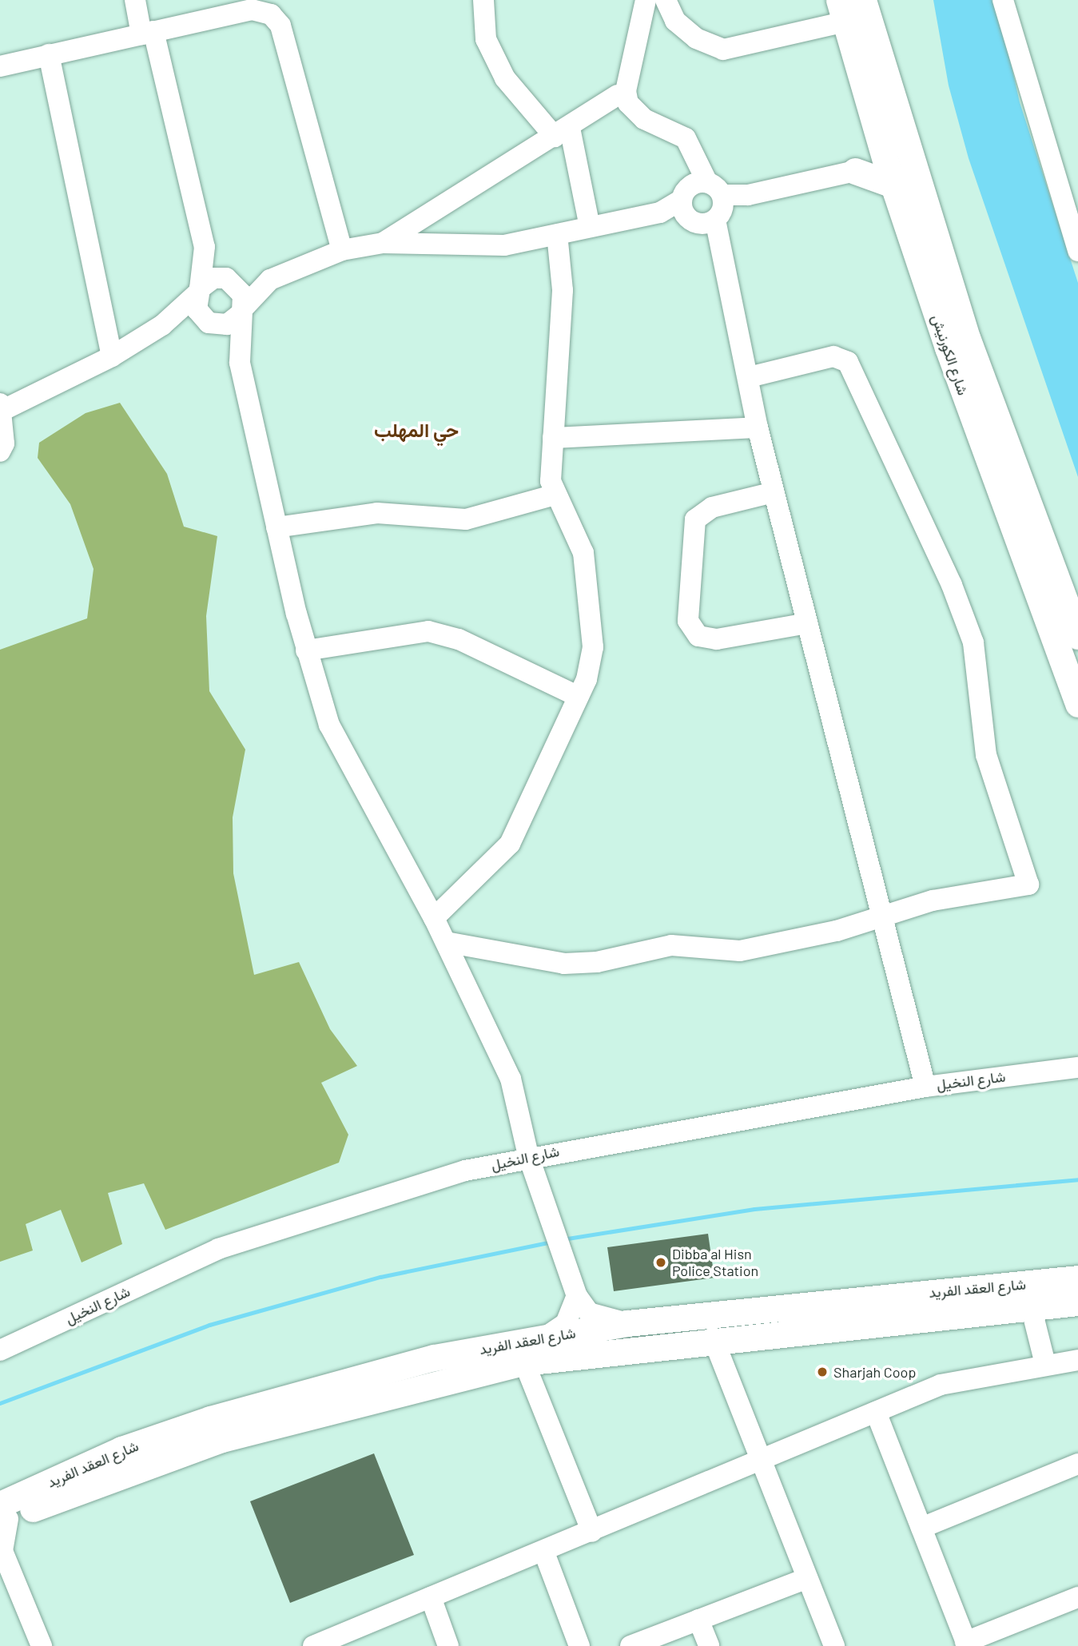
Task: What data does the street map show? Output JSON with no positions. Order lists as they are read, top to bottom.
{
  "streets": {
    "main road": ["شارع الكورنيش", "شارع العقد الفريد"],
    "street": ["شارع النخيل"]
  },
  "districts": ["حي المهلب"],
  "places": ["Dibba al Hisn Police Station", "Sharjah Coop"]
}
